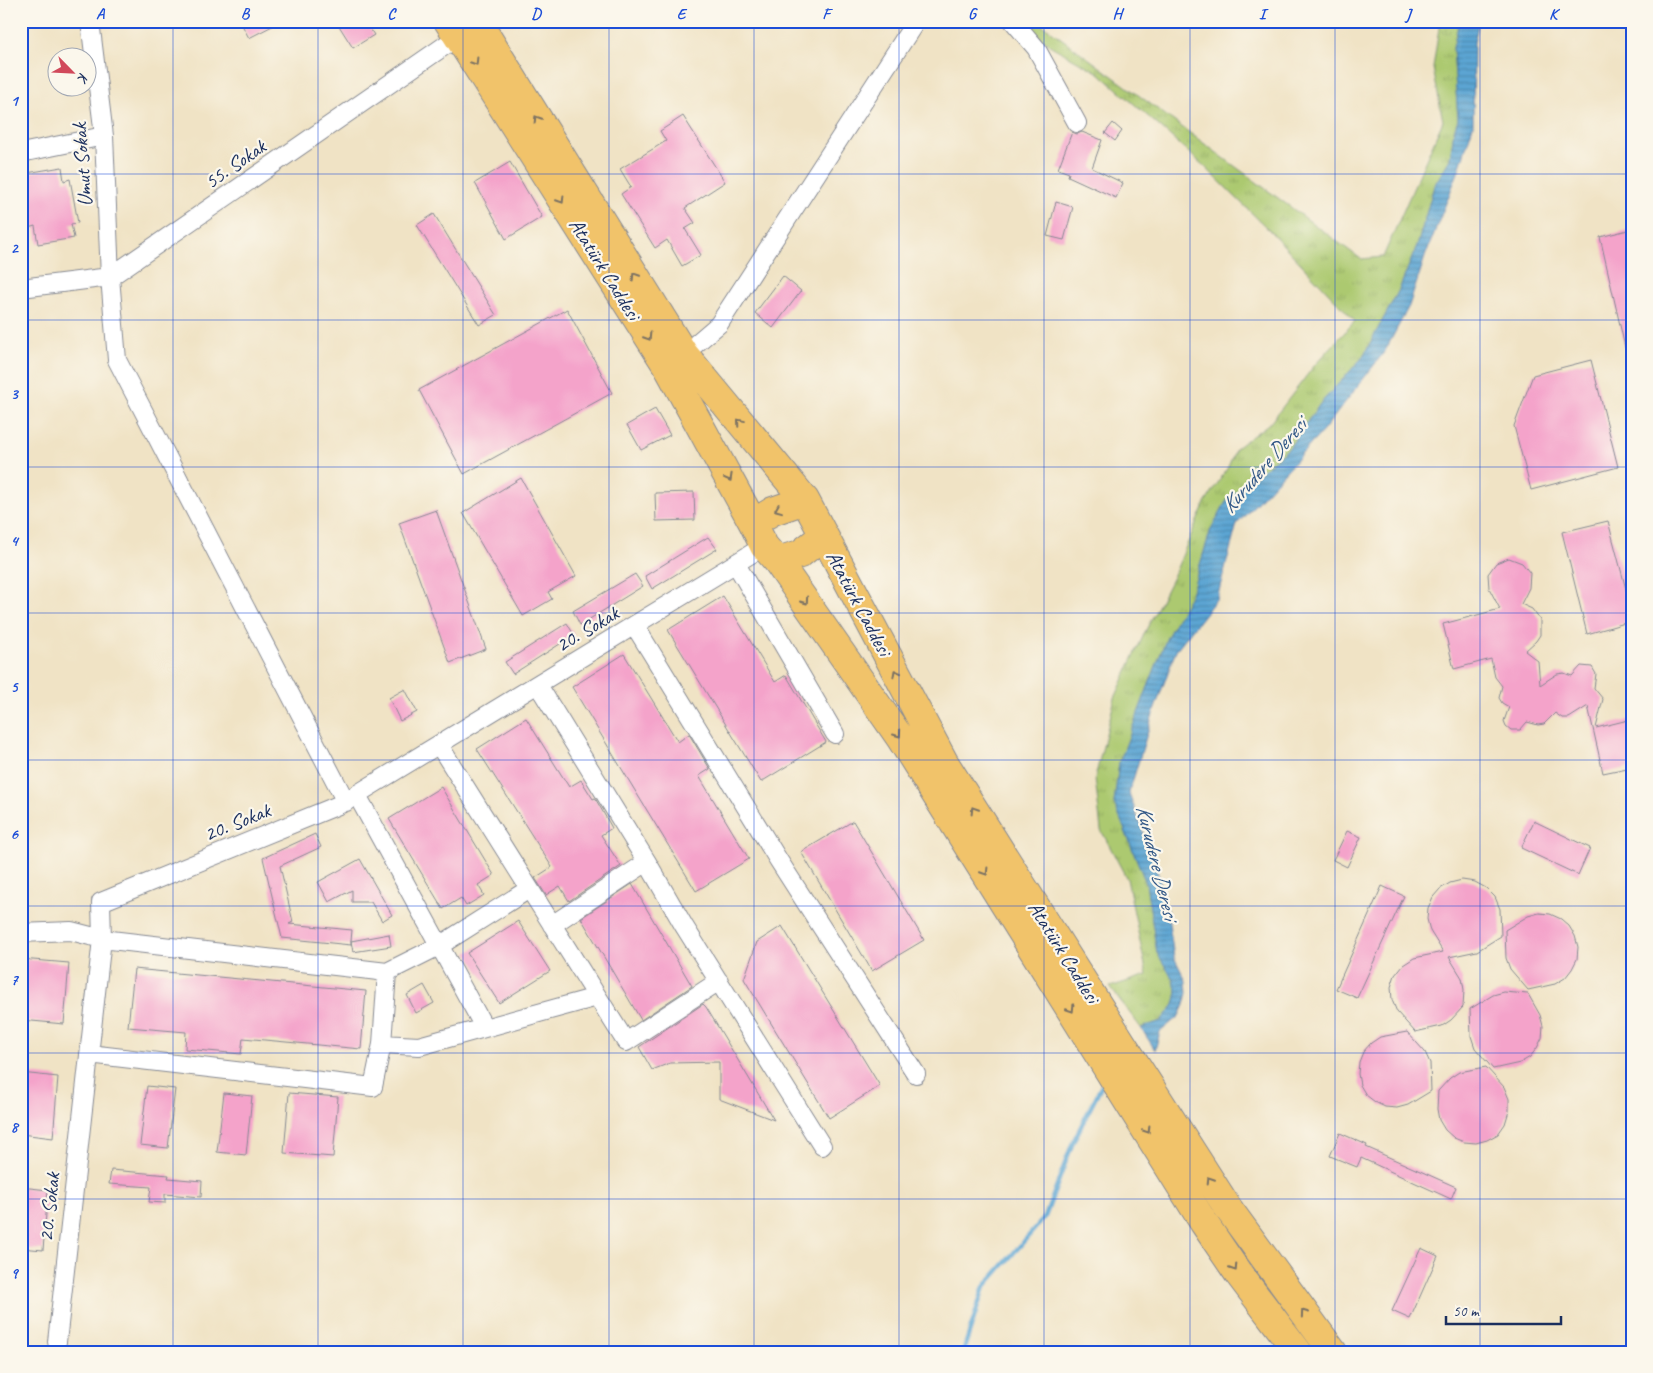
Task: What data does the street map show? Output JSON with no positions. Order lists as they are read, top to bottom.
{
  "streets": {
    "main road": ["Atatürk Caddesi"],
    "street": ["55. Sokak", "Umut Sokak", "20. Sokak"]
  },
  "crossings": [
    ["55. Sokak", "Umut Sokak"],
    ["55. Sokak", "Atatürk Caddesi"],
    ["Umut Sokak", "20. Sokak"],
    ["Atatürk Caddesi", "20. Sokak"]
  ],
  "water": ["Kurudere Deresi"],
  "scale_bar": "50 m",
  "north": "bottom right",
  "grid": {
    "columns": [
      "A",
      "B",
      "C",
      "D",
      "E",
      "F",
      "G",
      "H",
      "I",
      "J",
      "K"
    ],
    "rows": [
      "1",
      "2",
      "3",
      "4",
      "5",
      "6",
      "7",
      "8",
      "9"
    ]
  }
}
